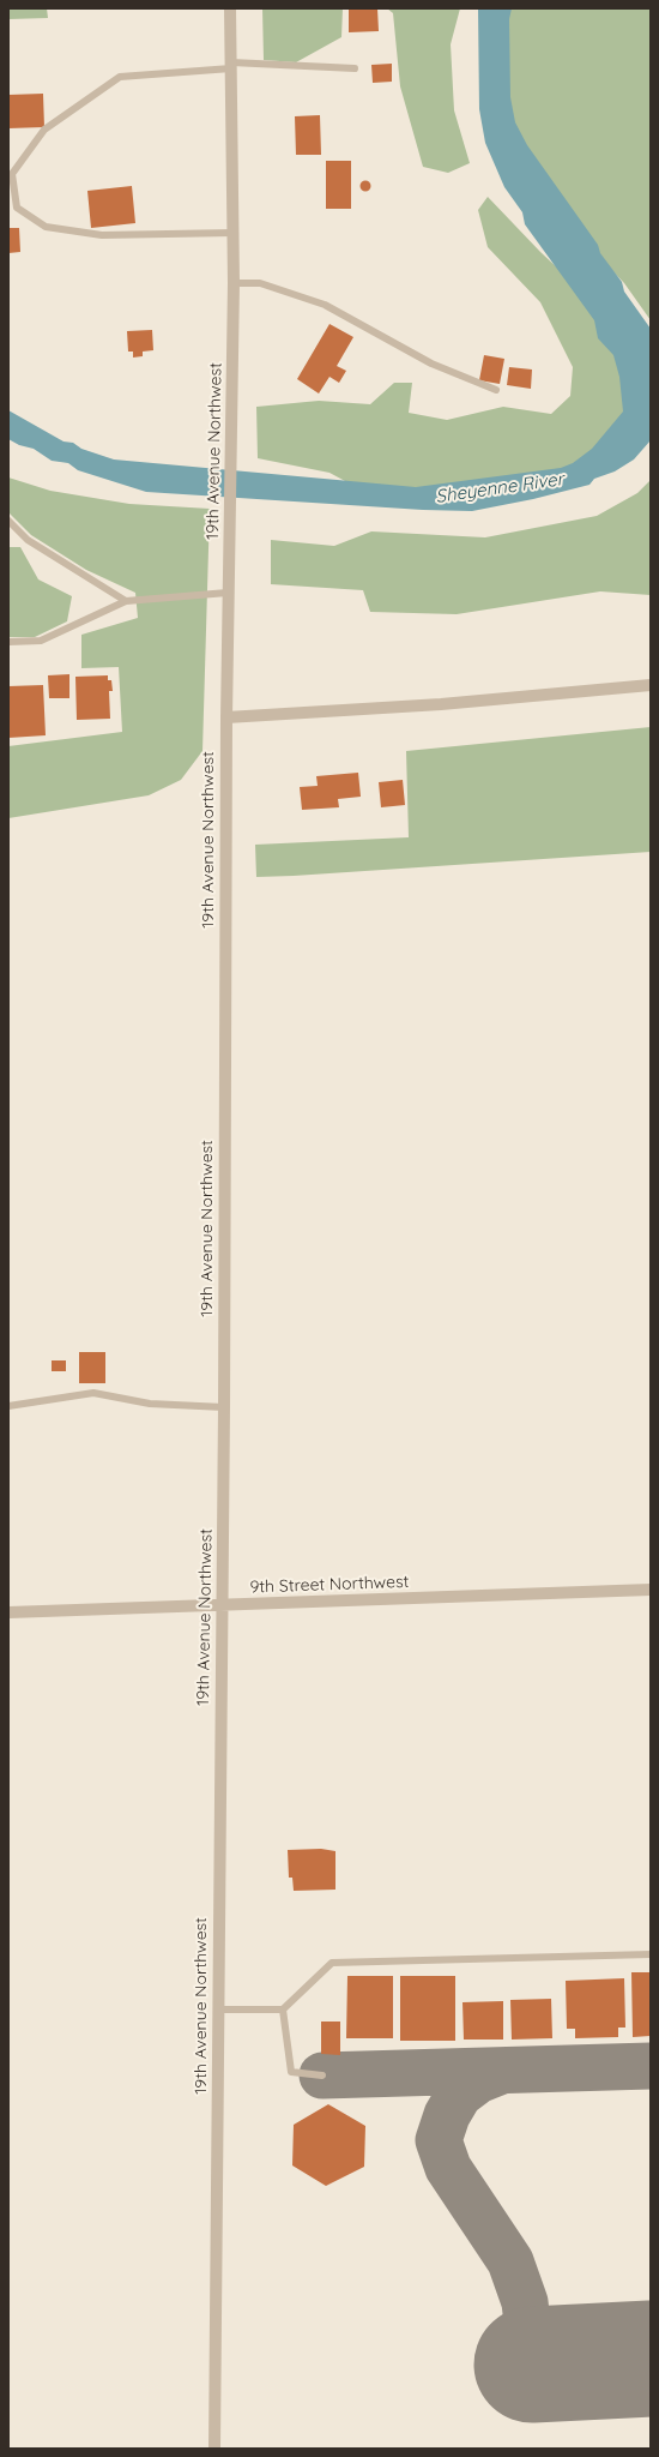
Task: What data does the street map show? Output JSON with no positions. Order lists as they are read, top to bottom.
{
  "streets": {
    "street": ["19th Avenue Northwest", "9th Street Northwest"]
  },
  "crossings": [
    ["19th Avenue Northwest", "9th Street Northwest"]
  ],
  "water": ["Sheyenne River"]
}
